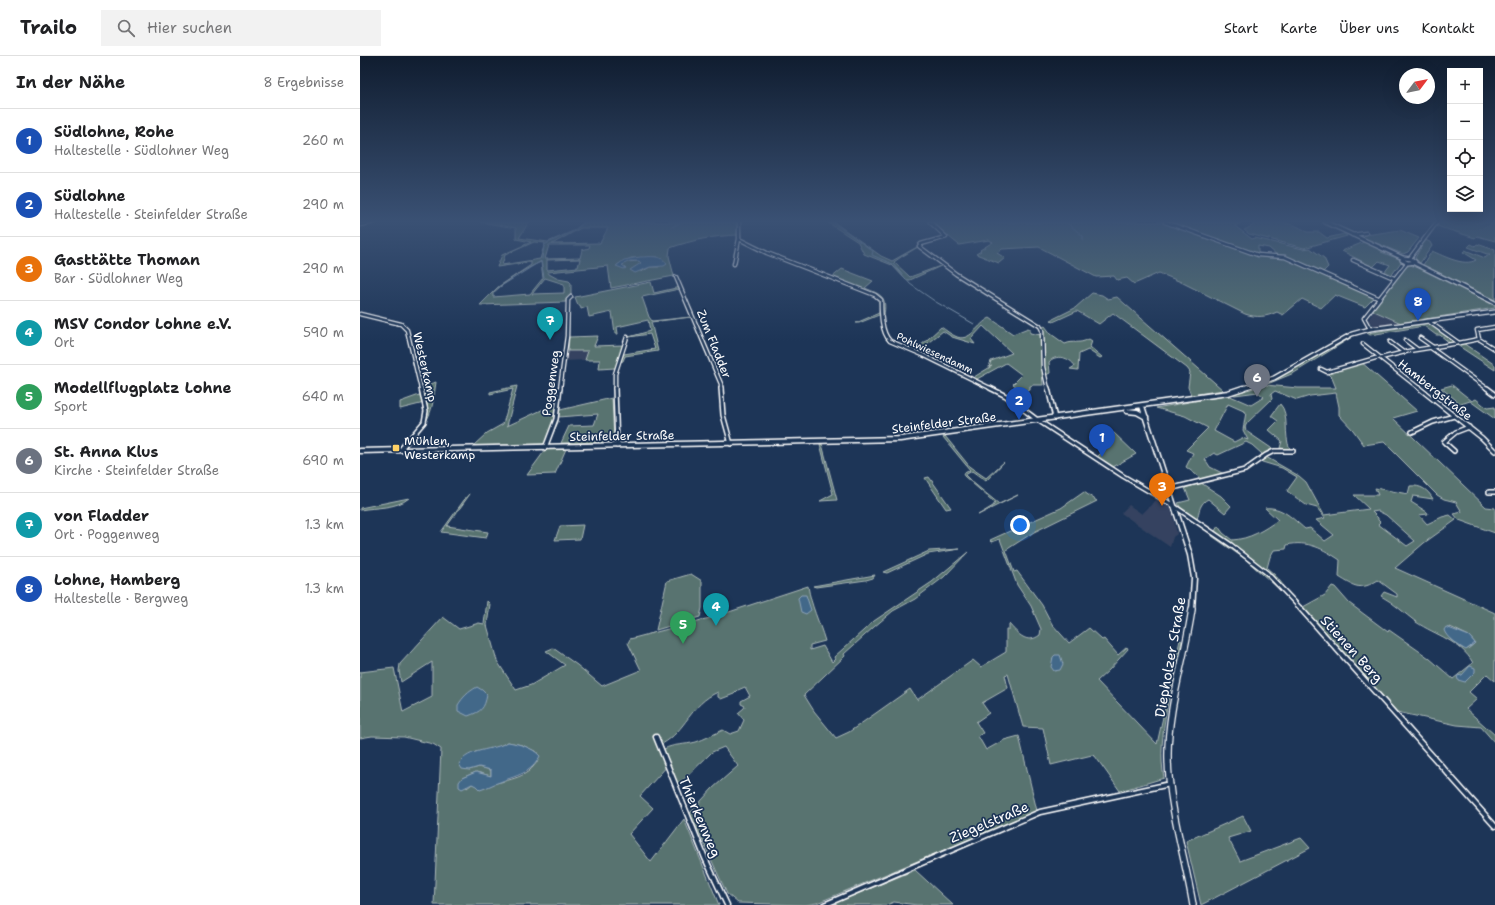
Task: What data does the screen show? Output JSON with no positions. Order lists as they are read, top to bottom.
{
  "streets": {
    "main road": ["Steinfelder Straße", "Diepholzer Straße"],
    "street": [
      "Zum Fladder",
      "Pohlwiesendamm",
      "Westerkamp",
      "Poggenweg",
      "Hambergstraße",
      "Stienen Berg",
      "Thierkenweg",
      "Ziegelstraße"
    ]
  },
  "crossings": [
    ["Zum Fladder", "Steinfelder Straße"],
    ["Pohlwiesendamm", "Steinfelder Straße"],
    ["Pohlwiesendamm", "Stienen Berg"],
    ["Pohlwiesendamm", "Diepholzer Straße"],
    ["Westerkamp", "Steinfelder Straße"],
    ["Poggenweg", "Steinfelder Straße"],
    ["Steinfelder Straße", "Diepholzer Straße"],
    ["Stienen Berg", "Diepholzer Straße"],
    ["Diepholzer Straße", "Ziegelstraße"]
  ],
  "places": {
    "transit": ["Mühlen, Westerkamp"]
  },
  "north": "top right",
  "page": {
    "header": "Trailo",
    "search": "Hier suchen",
    "nav": [
      "Start",
      "Karte",
      "Über uns",
      "Kontakt"
    ],
    "heading": ["In der Nähe", "8 Ergebnisse"],
    "map_buttons": ["+", "−"],
    "list": [
      {
        "mark": "1",
        "name": "Südlohne, Rohe",
        "note": "Haltestelle · Südlohner Weg",
        "value": "260 m"
      },
      {
        "mark": "2",
        "name": "Südlohne",
        "note": "Haltestelle · Steinfelder Straße",
        "value": "290 m"
      },
      {
        "mark": "3",
        "name": "Gasttätte Thoman",
        "note": "Bar · Südlohner Weg",
        "value": "290 m"
      },
      {
        "mark": "4",
        "name": "MSV Condor Lohne e.V.",
        "note": "Ort",
        "value": "590 m"
      },
      {
        "mark": "5",
        "name": "Modellflugplatz Lohne",
        "note": "Sport",
        "value": "640 m"
      },
      {
        "mark": "6",
        "name": "St. Anna Klus",
        "note": "Kirche · Steinfelder Straße",
        "value": "690 m"
      },
      {
        "mark": "7",
        "name": "von Fladder",
        "note": "Ort · Poggenweg",
        "value": "1.3 km"
      },
      {
        "mark": "8",
        "name": "Lohne, Hamberg",
        "note": "Haltestelle · Bergweg",
        "value": "1.3 km"
      }
    ],
    "pins": [
      "8",
      "7",
      "6",
      "2",
      "1",
      "3",
      "4",
      "5"
    ]
  }
}
